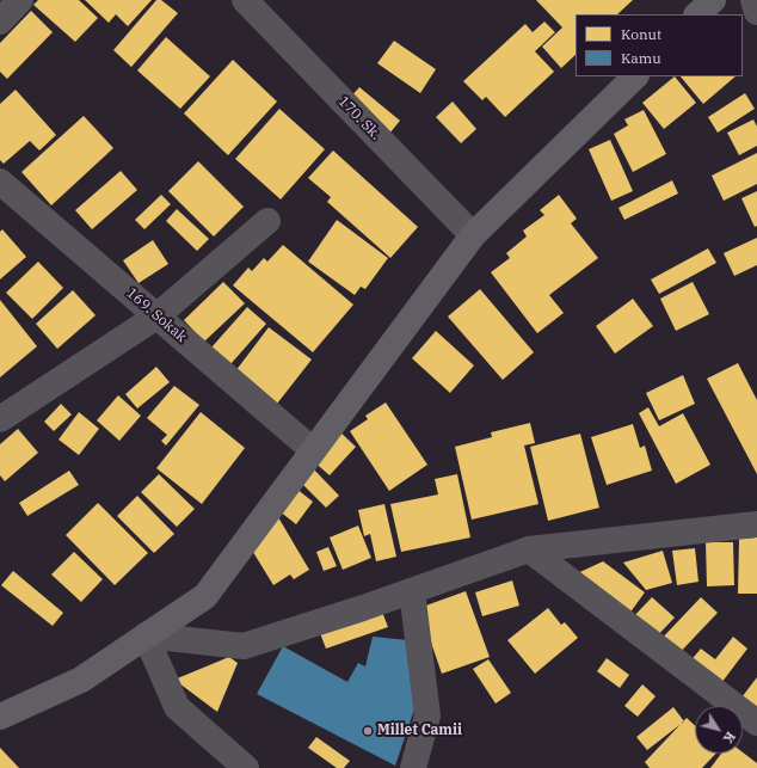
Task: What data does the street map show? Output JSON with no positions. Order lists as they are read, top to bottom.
{
  "streets": {
    "street": ["170. Sk.", "169. Sokak"]
  },
  "places": ["Millet Camii"],
  "legend": ["Konut", "Kamu"],
  "north": "bottom right"
}
